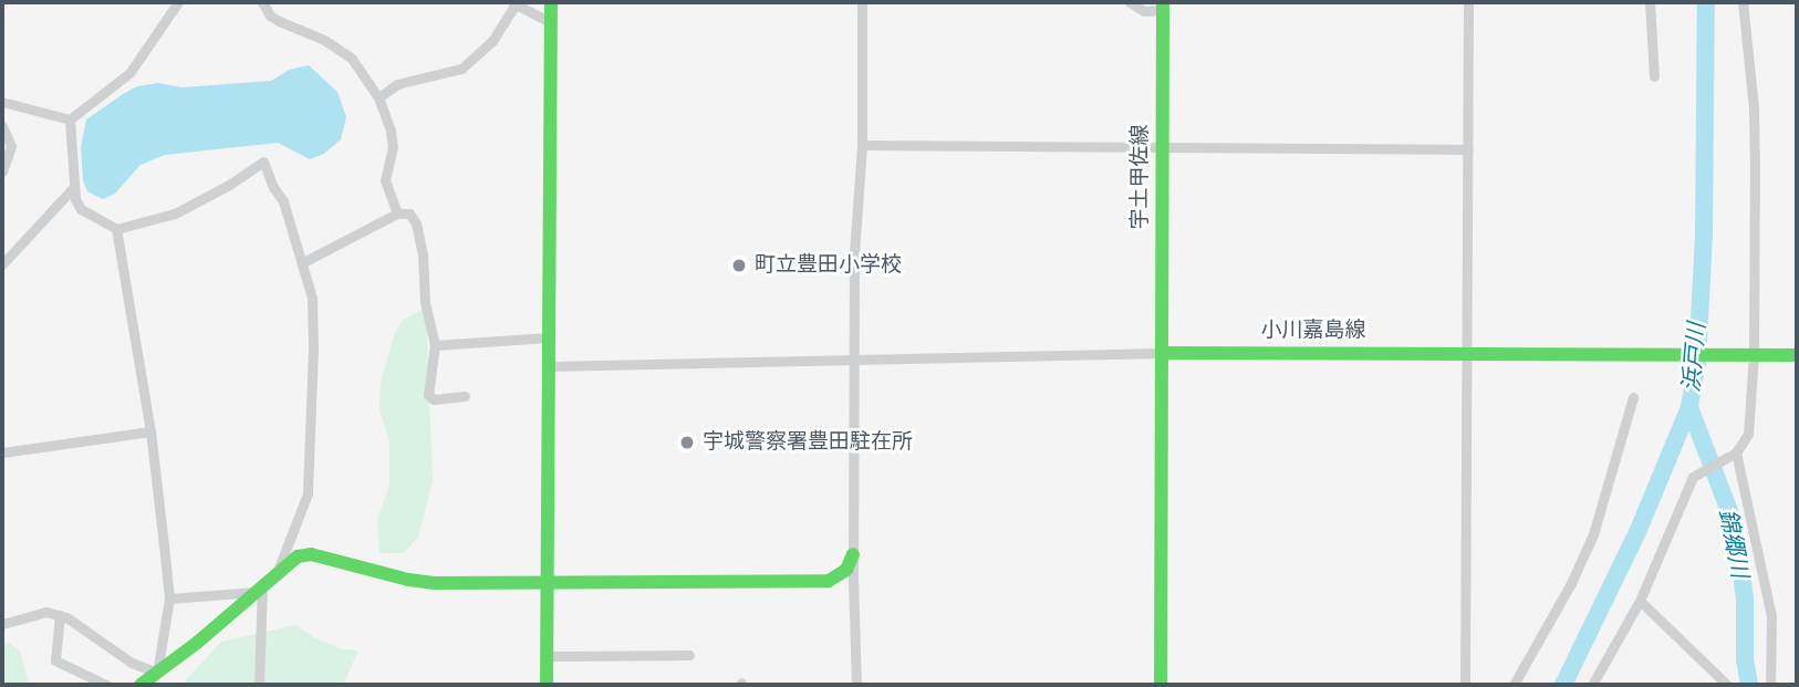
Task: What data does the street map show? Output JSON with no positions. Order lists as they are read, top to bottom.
{
  "streets": {
    "street": ["宇土甲佐線", "小川嘉島線"]
  },
  "crossings": [
    ["宇土甲佐線", "小川嘉島線"]
  ],
  "water": ["浜戸川", "錦郷川"],
  "places": ["町立豊田小学校", "宇城警察署豊田駐在所"]
}
